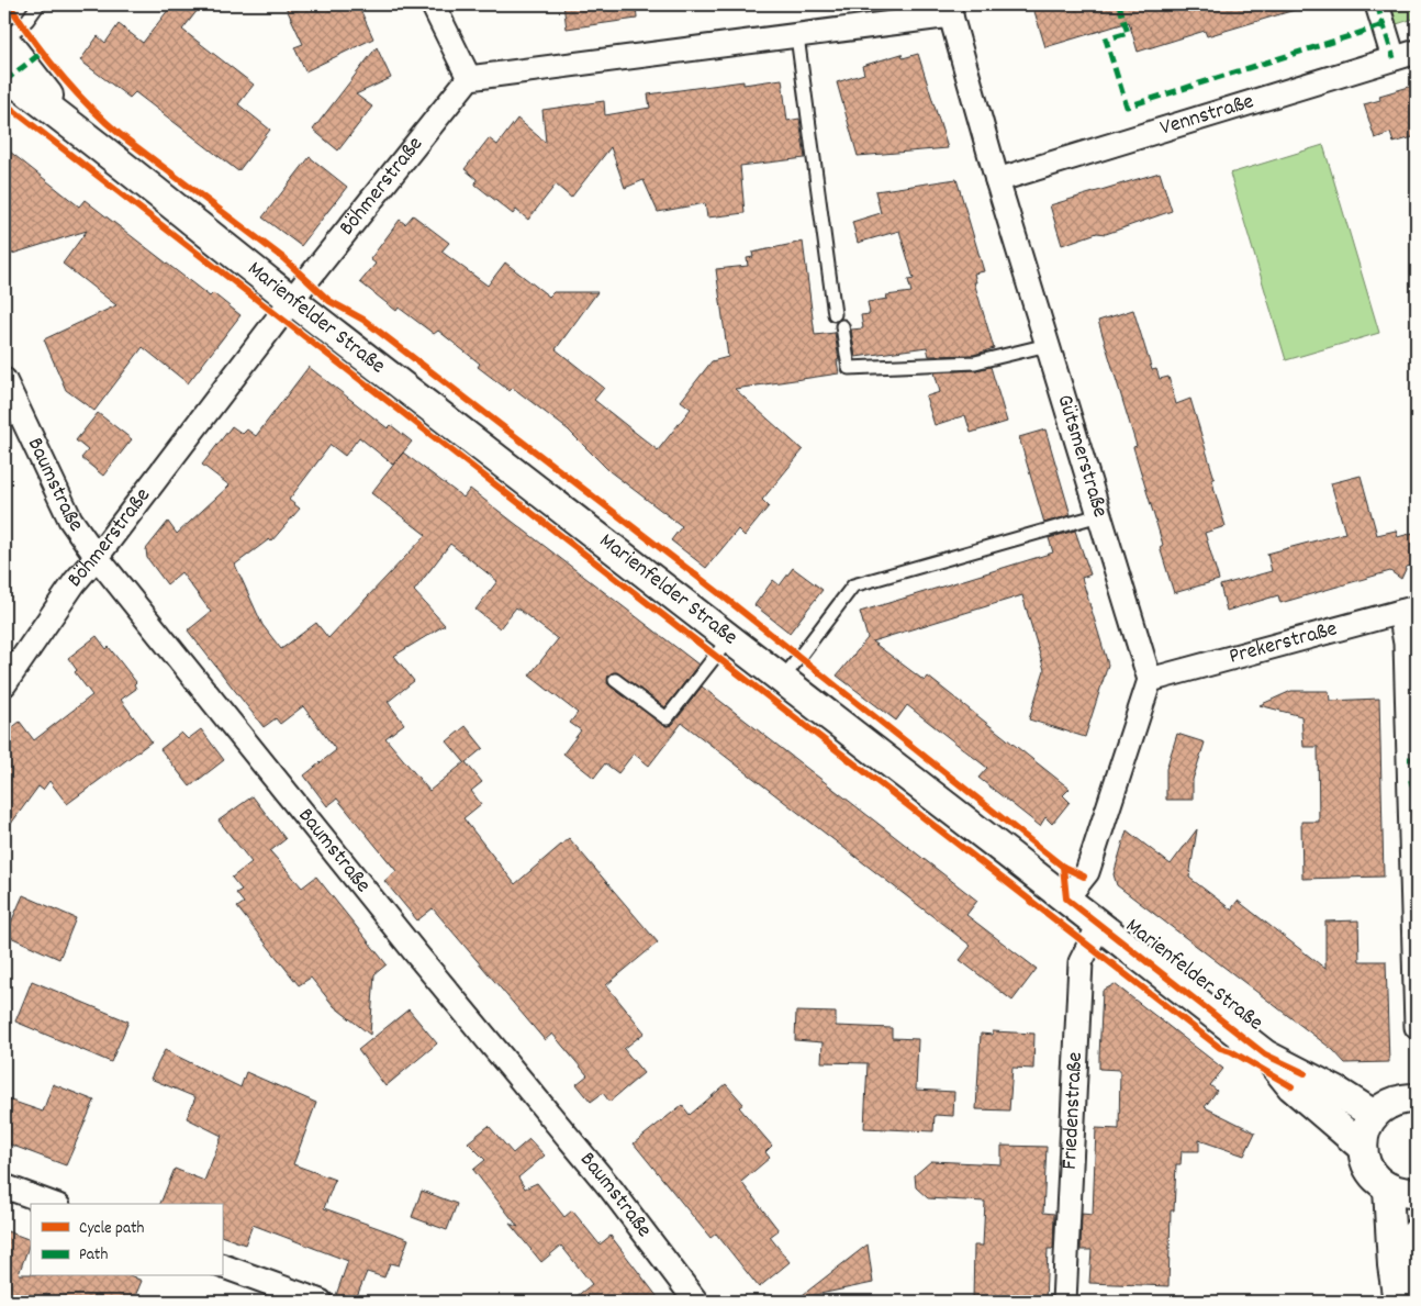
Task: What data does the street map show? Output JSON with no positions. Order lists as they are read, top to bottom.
{
  "streets": {
    "street": [
      "Vennstraße",
      "Böhmerstraße",
      "Marienfelder Straße",
      "Gütsmerstraße",
      "Baumstraße",
      "Prekerstraße",
      "Friedenstraße"
    ]
  },
  "crossings": [
    ["Vennstraße", "Gütsmerstraße"],
    ["Böhmerstraße", "Marienfelder Straße"],
    ["Böhmerstraße", "Baumstraße"],
    ["Marienfelder Straße", "Friedenstraße"],
    ["Gütsmerstraße", "Prekerstraße"]
  ],
  "legend": ["Cycle path", "Path"]
}
